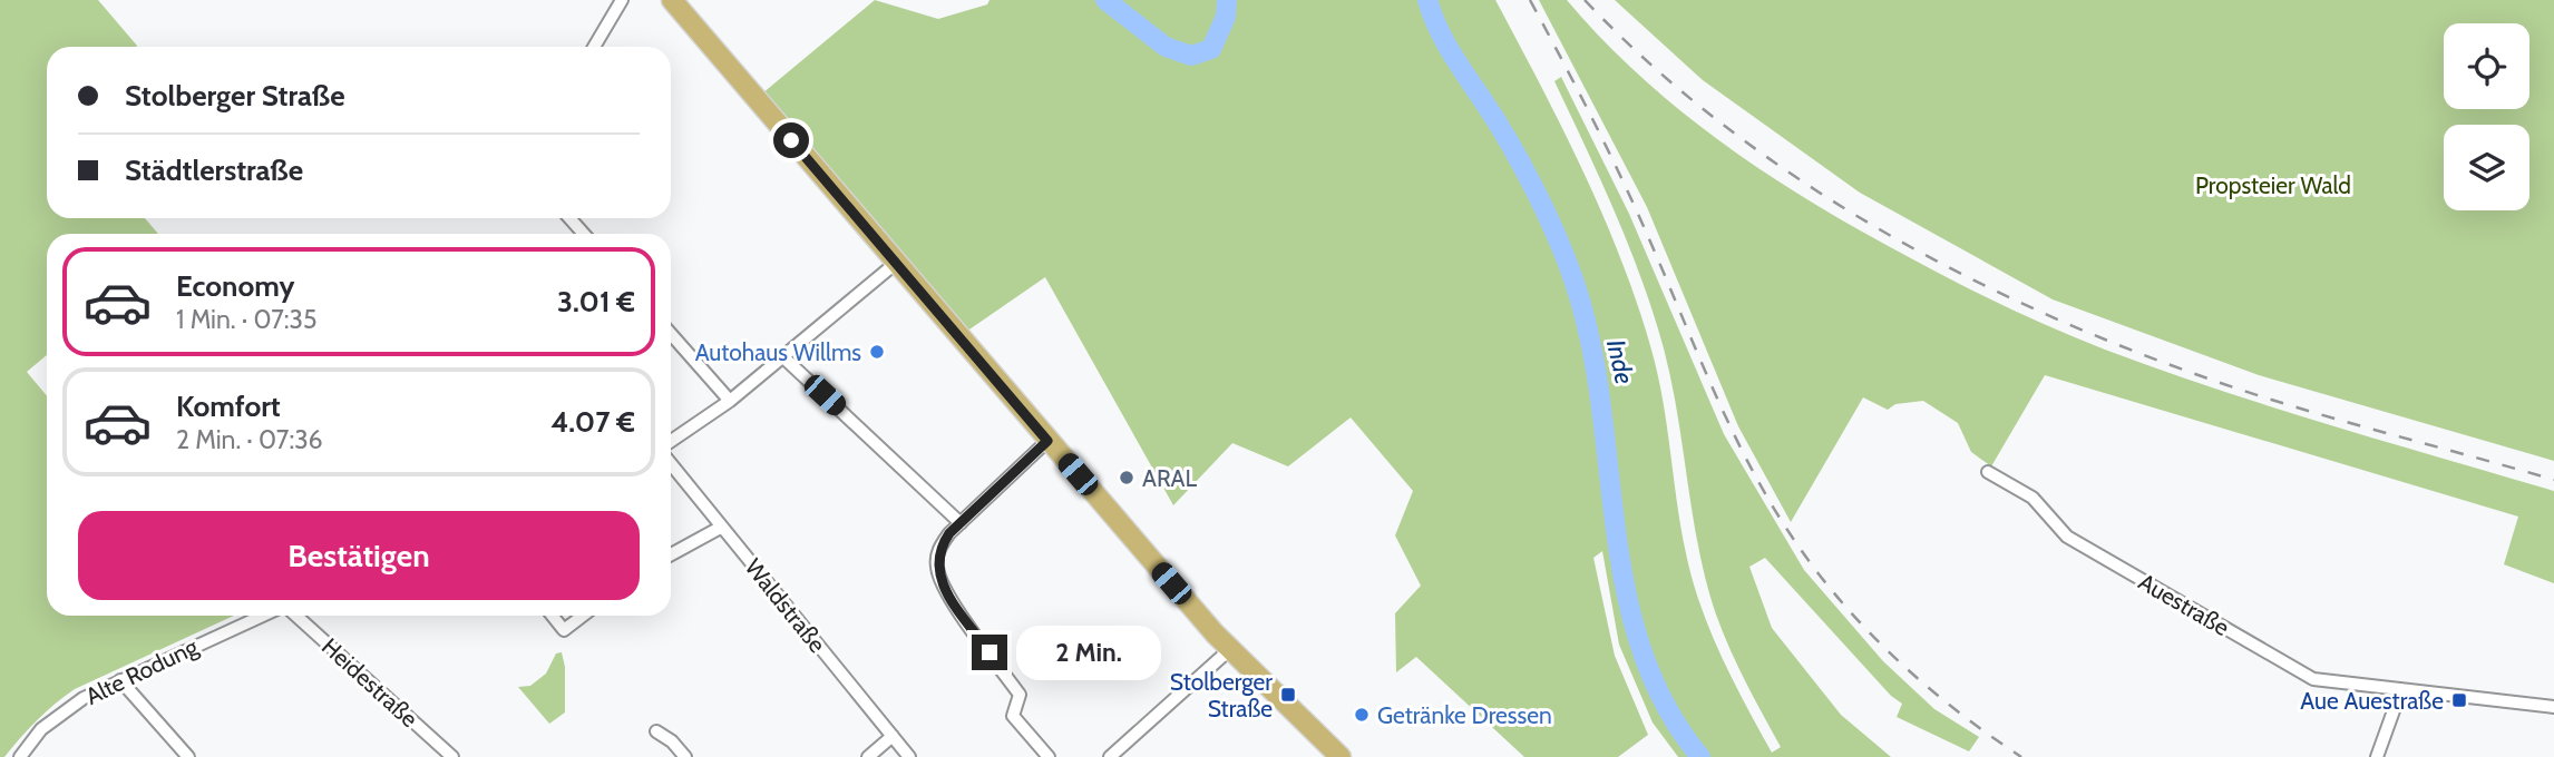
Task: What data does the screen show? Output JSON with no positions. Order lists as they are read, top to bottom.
{
  "streets": {
    "street": [
      "Auestraße",
      "Waldstraße",
      "Alte Rodung",
      "Heidestraße"
    ]
  },
  "water": ["Inde"],
  "parks": ["Propsteier Wald"],
  "places": {
    "other": ["Autohaus Willms", "ARAL", "Getränke Dressen"],
    "transit": ["Stolberger Straße", "Aue Auestraße"]
  },
  "page": {
    "banner": ["Stolberger Straße", "Städtlerstraße"],
    "list": [
      {
        "name": "Economy",
        "note": "1 Min. · 07:35",
        "value": "3.01 €"
      },
      {
        "name": "Komfort",
        "note": "2 Min. · 07:36",
        "value": "4.07 €"
      }
    ],
    "buttons": "Bestätigen",
    "bubble": "2 Min."
  }
}
